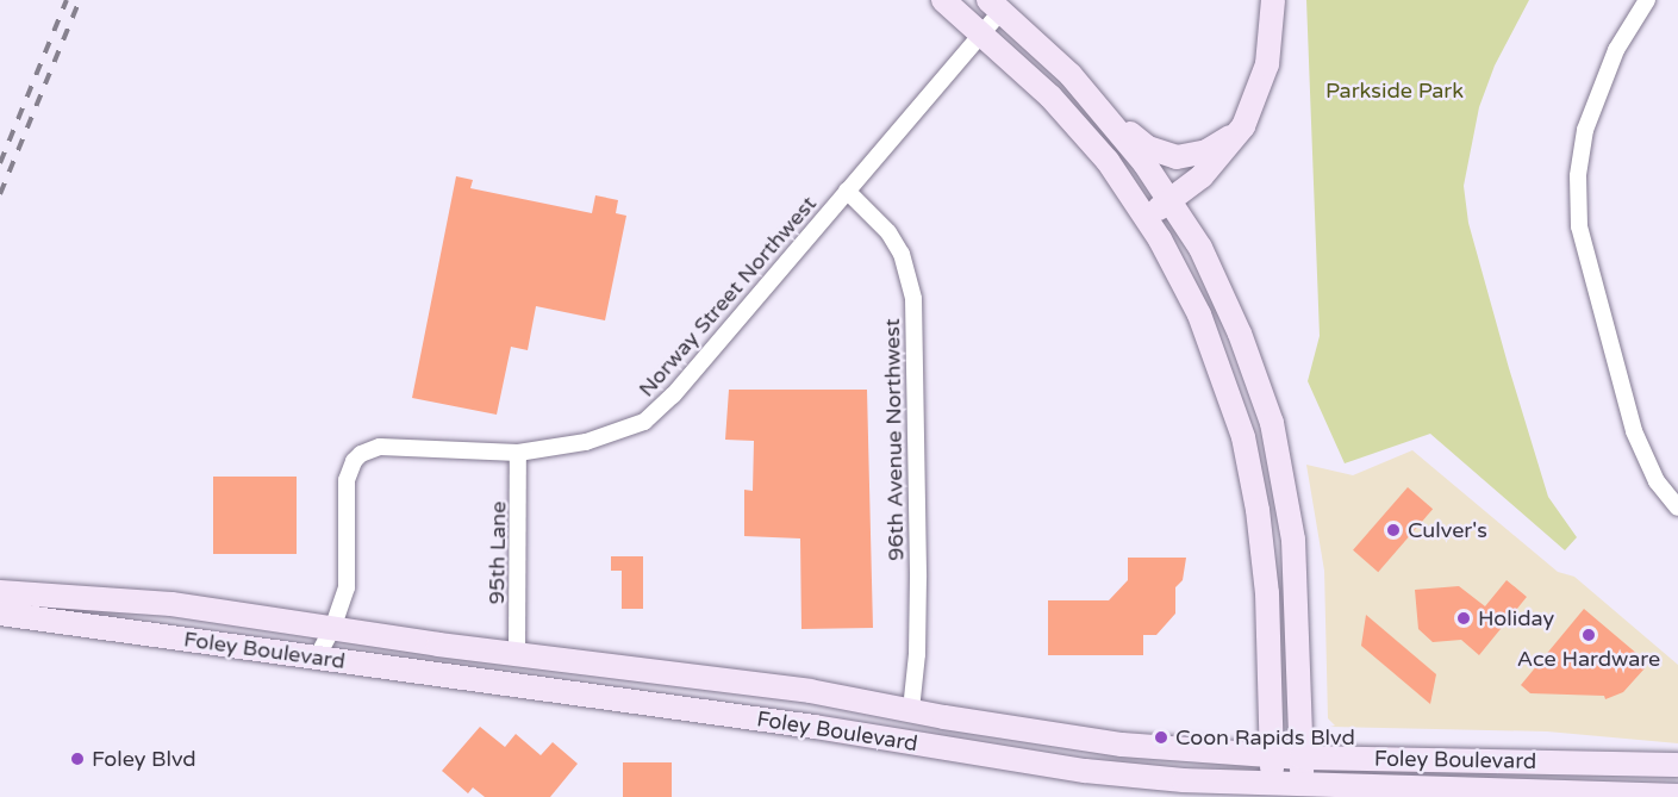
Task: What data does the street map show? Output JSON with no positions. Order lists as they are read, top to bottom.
{
  "streets": {
    "main road": ["Foley Boulevard"],
    "street": ["Norway Street Northwest", "96th Avenue Northwest", "95th Lane"]
  },
  "crossings": [
    ["Norway Street Northwest", "96th Avenue Northwest"],
    ["Norway Street Northwest", "95th Lane"],
    ["Norway Street Northwest", "Foley Boulevard"],
    ["96th Avenue Northwest", "Foley Boulevard"],
    ["95th Lane", "Foley Boulevard"]
  ],
  "parks": ["Parkside Park"],
  "places": [
    "Culver's",
    "Holiday",
    "Ace Hardware",
    "Coon Rapids Blvd",
    "Foley Blvd"
  ]
}
